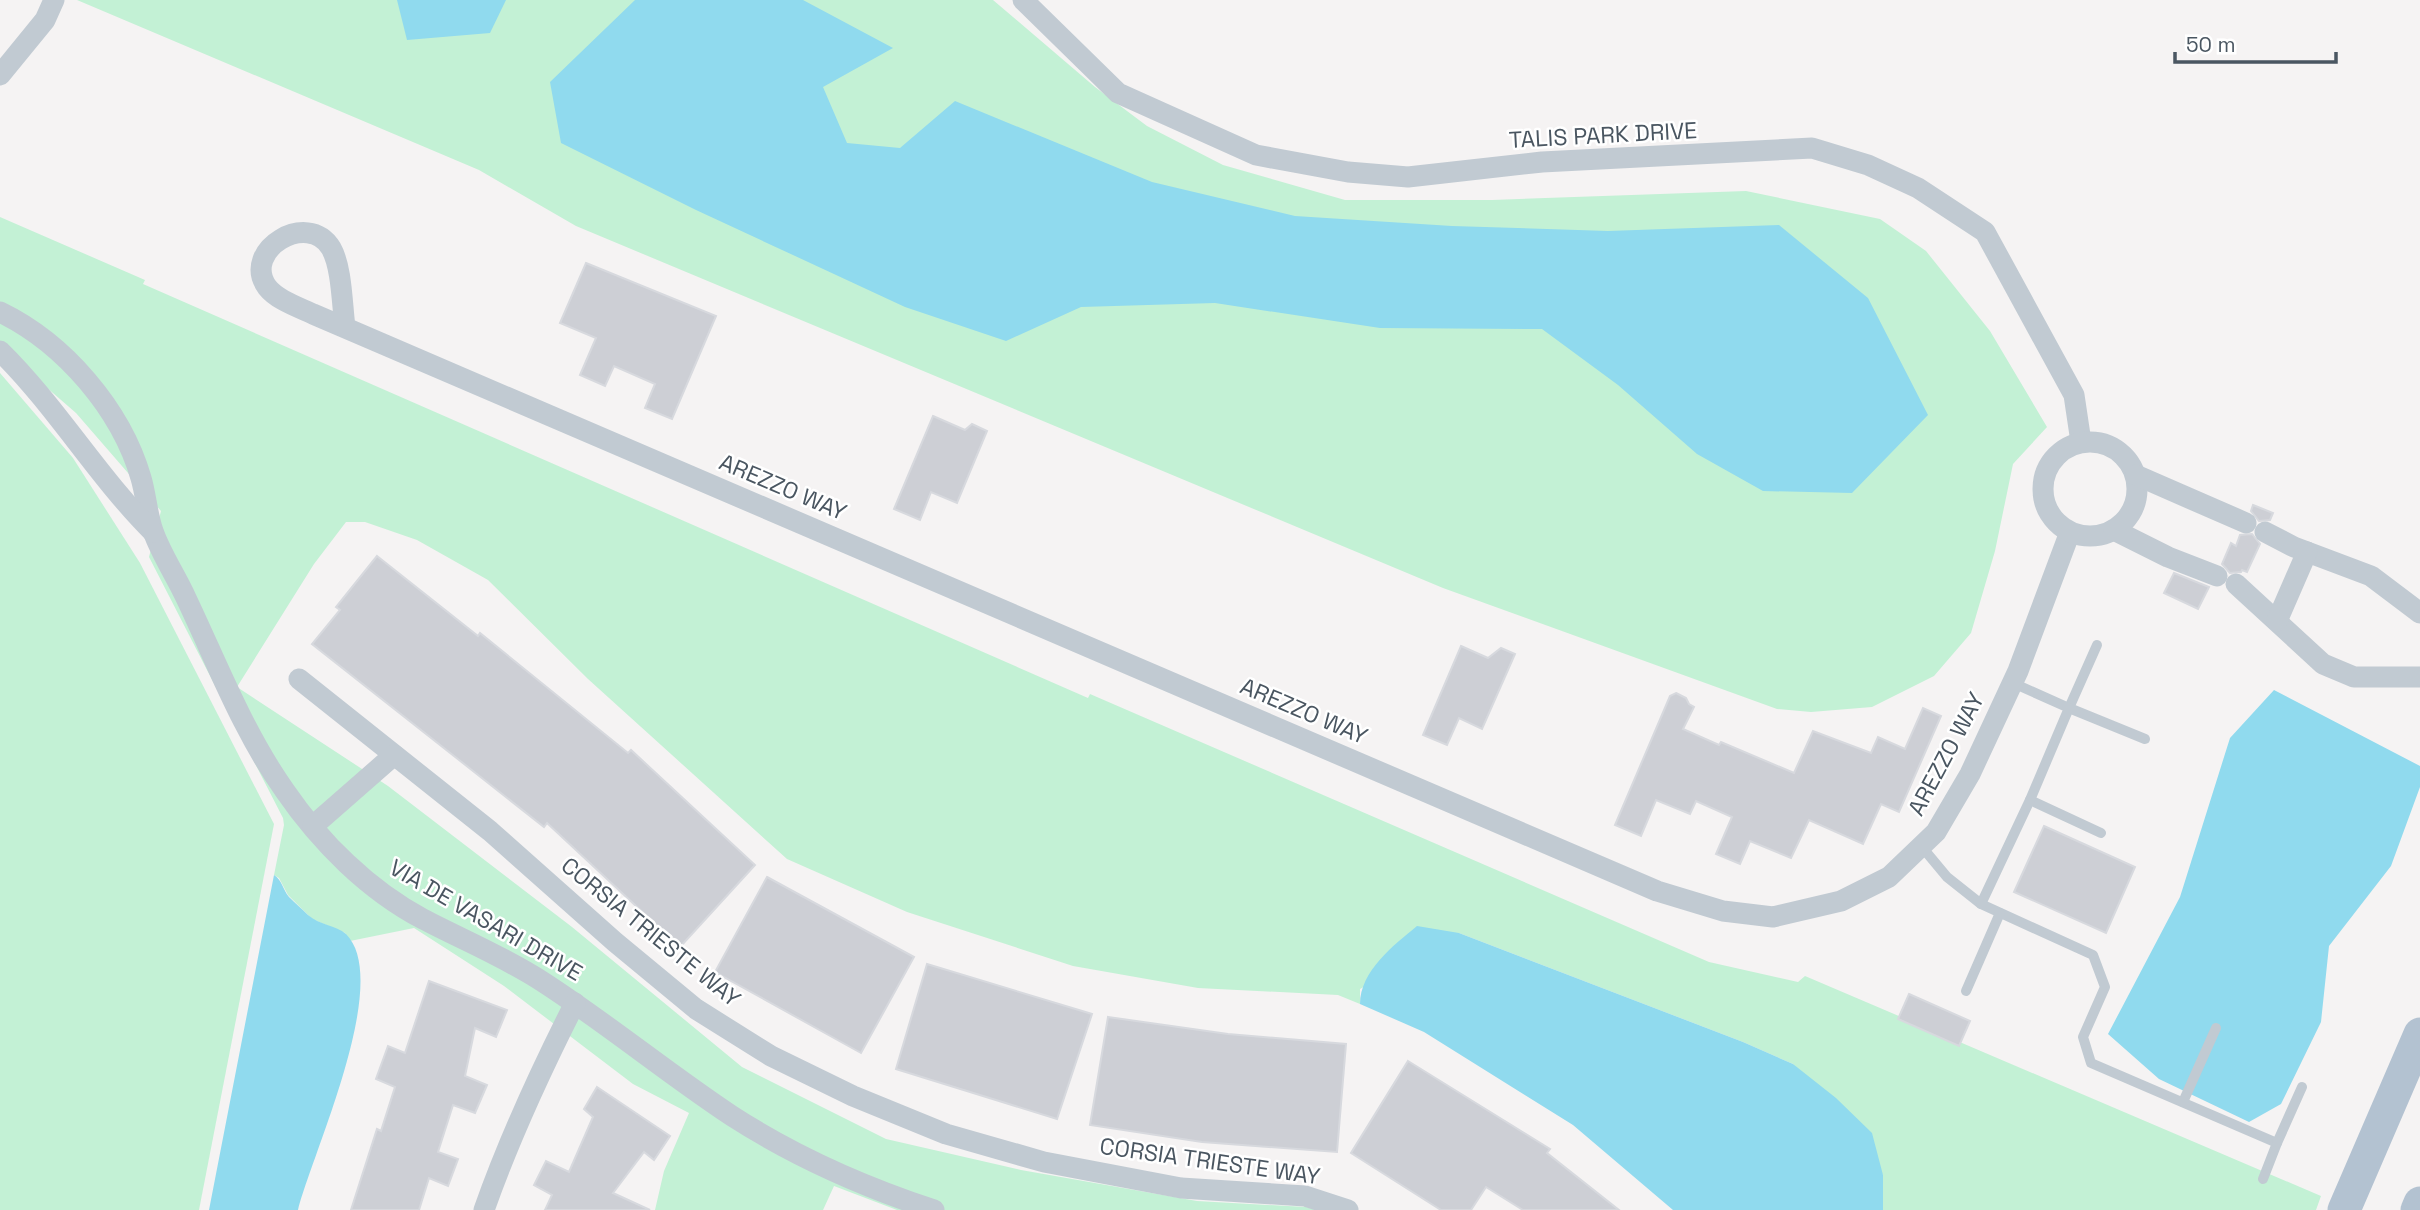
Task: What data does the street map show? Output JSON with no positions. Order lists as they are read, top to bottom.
{
  "streets": {
    "street": [
      "TALIS PARK DRIVE",
      "AREZZO WAY",
      "VIA DE VASARI DRIVE",
      "CORSIA TRIESTE WAY"
    ]
  },
  "crossings": [
    ["TALIS PARK DRIVE", "AREZZO WAY"]
  ],
  "scale_bar": "50 m"
}
